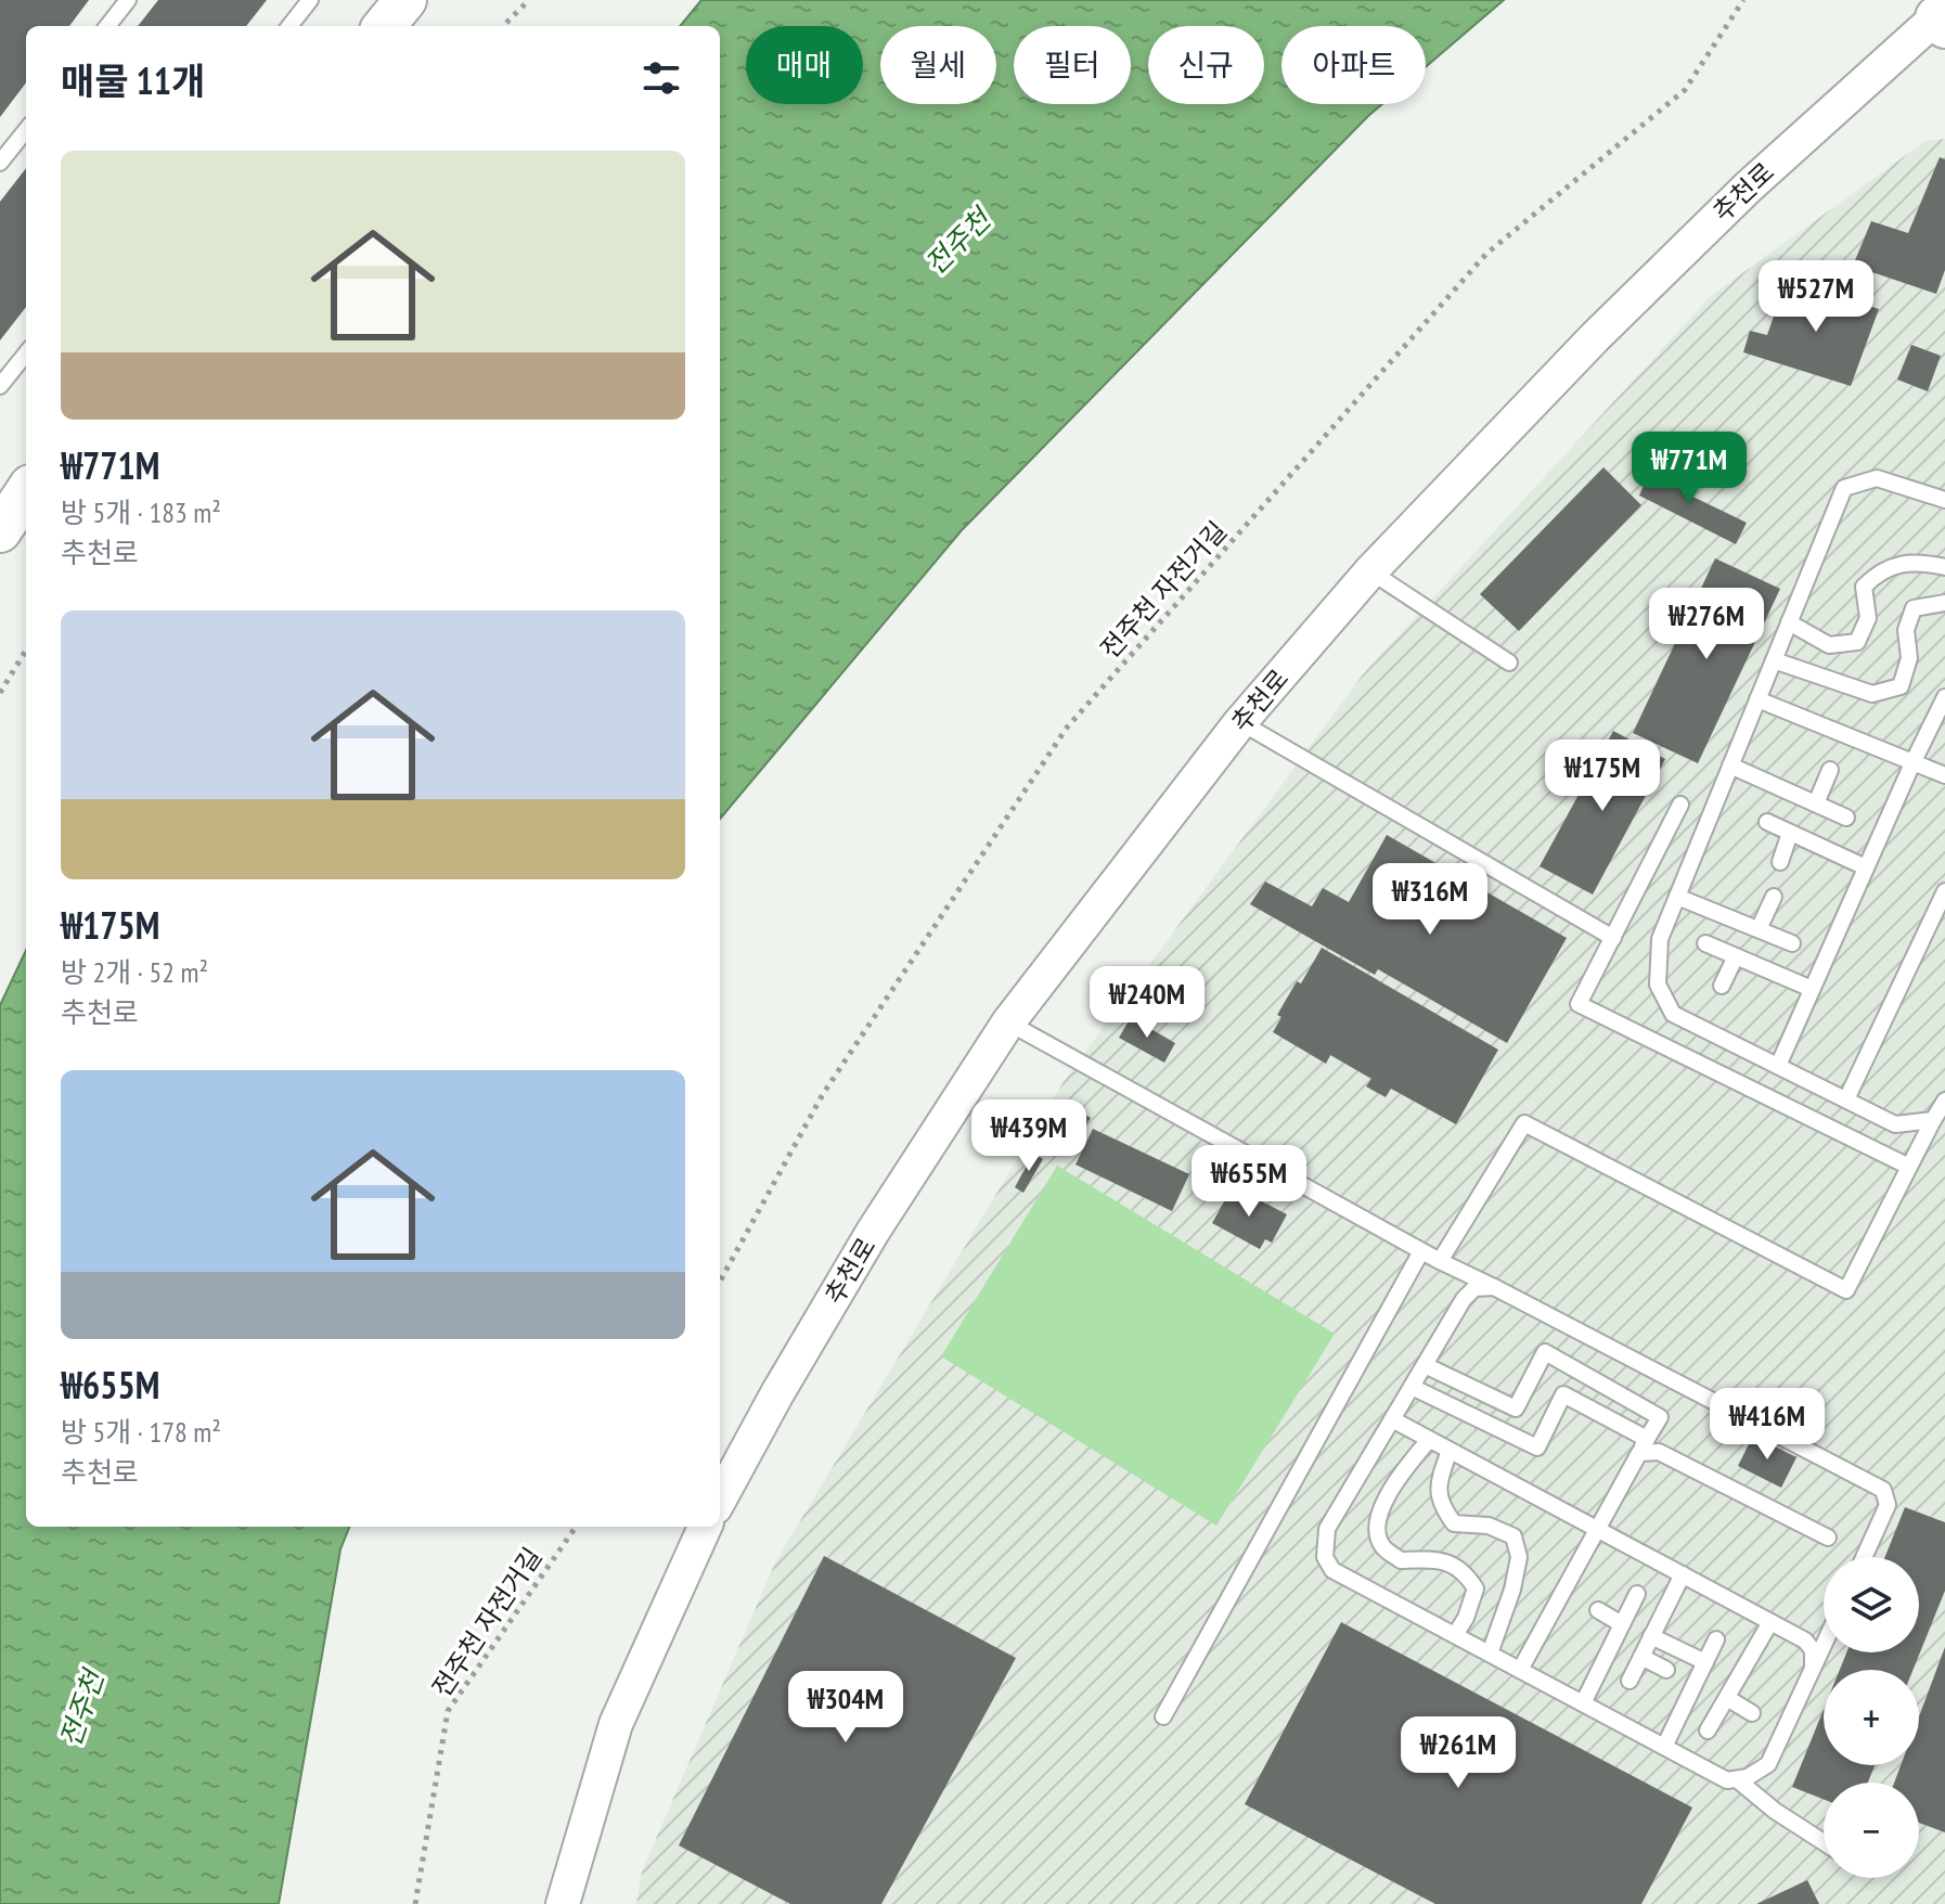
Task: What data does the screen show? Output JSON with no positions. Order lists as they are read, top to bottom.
{
  "streets": {
    "street": ["추천로"],
    "path": ["전주천 자전거길"]
  },
  "water": ["전주천"],
  "page": {
    "chip": [
      "매매",
      "월세",
      "필터",
      "신규",
      "아파트"
    ],
    "heading": "매물 11개",
    "list": [
      {
        "name": "₩771M",
        "note": "방 5개 · 183 m² · 추천로"
      },
      {
        "name": "₩175M",
        "note": "방 2개 · 52 m² · 추천로"
      },
      {
        "name": "₩655M",
        "note": "방 5개 · 178 m² · 추천로"
      }
    ],
    "price": [
      "₩527M",
      "₩771M",
      "₩276M",
      "₩175M",
      "₩316M",
      "₩240M",
      "₩439M",
      "₩655M",
      "₩416M",
      "₩304M",
      "₩261M"
    ],
    "map_buttons": ["+", "−"]
  }
}
